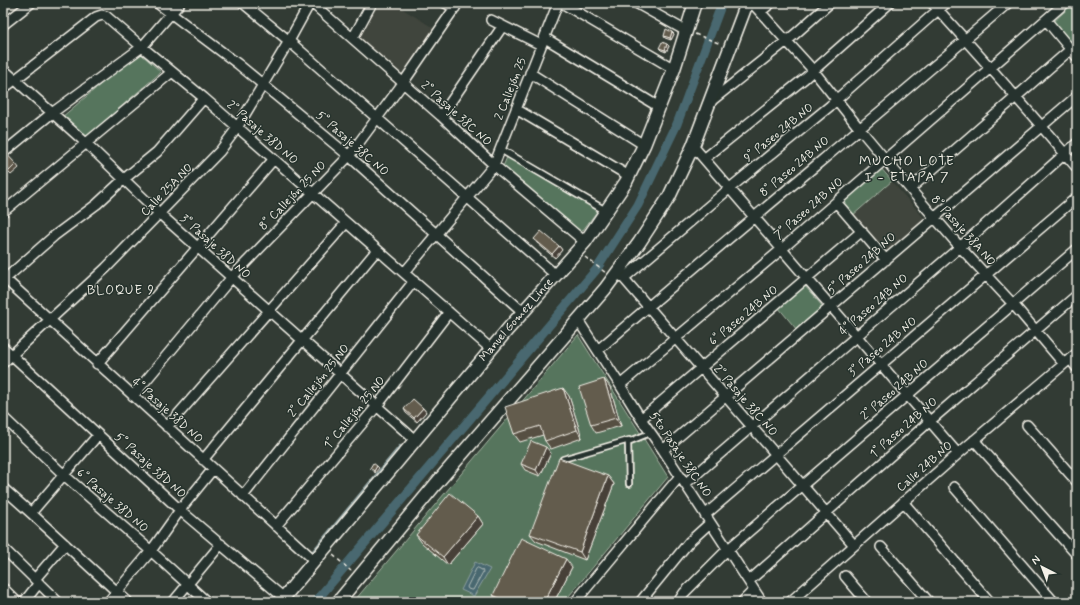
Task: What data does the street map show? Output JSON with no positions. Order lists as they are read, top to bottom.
{
  "streets": {
    "main road": ["Manuel Gomez Lince"],
    "street": [
      "2 Callejón 25",
      "2° Pasaje 38C NO",
      "2° Pasaje 38D NO",
      "9° Paseo 24B NO",
      "5° Pasaje 38C NO",
      "8° Paseo 24B NO",
      "Calle 25A NO",
      "8° Callejón 25 NO",
      "7° Paseo 24B NO",
      "8° Pasaje 38A NO",
      "3° Pasaje 38D NO",
      "5° Paseo 24B NO",
      "4° Paseo 24B NO",
      "6° Paseo 24B NO",
      "3° Paseo 24B NO",
      "2° Callejón 25 NO",
      "2° Paseo 24B NO",
      "4° Pasaje 38D NO",
      "1° Callejón 25 NO",
      "1° Paseo 24B NO",
      "5to Pasaje 38C NO",
      "5° Pasaje 38D NO",
      "Calle 24B NO",
      "6° Pasaje 38D NO"
    ]
  },
  "crossings": [
    ["2 Callejón 25", "2° Pasaje 38C NO"],
    ["2 Callejón 25", "2° Pasaje 38D NO"],
    ["2 Callejón 25", "5° Pasaje 38C NO"],
    ["2° Pasaje 38C NO", "9° Paseo 24B NO"],
    ["2° Pasaje 38C NO", "8° Paseo 24B NO"],
    ["2° Pasaje 38C NO", "Calle 25A NO"],
    ["2° Pasaje 38C NO", "8° Callejón 25 NO"],
    ["2° Pasaje 38C NO", "7° Paseo 24B NO"],
    ["2° Pasaje 38C NO", "5° Paseo 24B NO"],
    ["2° Pasaje 38C NO", "4° Paseo 24B NO"],
    ["2° Pasaje 38C NO", "6° Paseo 24B NO"],
    ["2° Pasaje 38C NO", "Manuel Gomez Lince"],
    ["2° Pasaje 38C NO", "3° Paseo 24B NO"],
    ["2° Pasaje 38C NO", "2° Paseo 24B NO"],
    ["2° Pasaje 38C NO", "1° Paseo 24B NO"],
    ["2° Pasaje 38C NO", "Calle 24B NO"],
    ["2° Pasaje 38D NO", "Calle 25A NO"],
    ["2° Pasaje 38D NO", "8° Callejón 25 NO"],
    ["2° Pasaje 38D NO", "3° Pasaje 38D NO"],
    ["2° Pasaje 38D NO", "Manuel Gomez Lince"],
    ["2° Pasaje 38D NO", "2° Callejón 25 NO"],
    ["2° Pasaje 38D NO", "1° Callejón 25 NO"],
    ["9° Paseo 24B NO", "8° Pasaje 38A NO"],
    ["5° Pasaje 38C NO", "Calle 25A NO"],
    ["5° Pasaje 38C NO", "8° Callejón 25 NO"],
    ["5° Pasaje 38C NO", "Manuel Gomez Lince"],
    ["8° Paseo 24B NO", "8° Pasaje 38A NO"],
    ["8° Paseo 24B NO", "5to Pasaje 38C NO"],
    ["Calle 25A NO", "3° Pasaje 38D NO"],
    ["Calle 25A NO", "4° Pasaje 38D NO"],
    ["Calle 25A NO", "5° Pasaje 38D NO"],
    ["8° Callejón 25 NO", "3° Pasaje 38D NO"],
    ["8° Callejón 25 NO", "4° Pasaje 38D NO"],
    ["7° Paseo 24B NO", "8° Pasaje 38A NO"],
    ["7° Paseo 24B NO", "5to Pasaje 38C NO"],
    ["8° Pasaje 38A NO", "5° Paseo 24B NO"],
    ["8° Pasaje 38A NO", "4° Paseo 24B NO"],
    ["8° Pasaje 38A NO", "3° Paseo 24B NO"],
    ["8° Pasaje 38A NO", "2° Paseo 24B NO"],
    ["8° Pasaje 38A NO", "1° Paseo 24B NO"],
    ["8° Pasaje 38A NO", "Calle 24B NO"],
    ["3° Pasaje 38D NO", "Manuel Gomez Lince"],
    ["3° Pasaje 38D NO", "2° Callejón 25 NO"],
    ["3° Pasaje 38D NO", "1° Callejón 25 NO"],
    ["5° Paseo 24B NO", "5to Pasaje 38C NO"],
    ["4° Paseo 24B NO", "5to Pasaje 38C NO"],
    ["6° Paseo 24B NO", "5to Pasaje 38C NO"],
    ["Manuel Gomez Lince", "4° Pasaje 38D NO"],
    ["Manuel Gomez Lince", "5° Pasaje 38D NO"],
    ["3° Paseo 24B NO", "5to Pasaje 38C NO"],
    ["2° Callejón 25 NO", "4° Pasaje 38D NO"],
    ["2° Paseo 24B NO", "5to Pasaje 38C NO"],
    ["4° Pasaje 38D NO", "1° Callejón 25 NO"],
    ["1° Paseo 24B NO", "5to Pasaje 38C NO"]
  ],
  "districts": ["MUCHO LOTE I - ETAPA 7", "BLOQUE 9"],
  "north": "top left"
}
